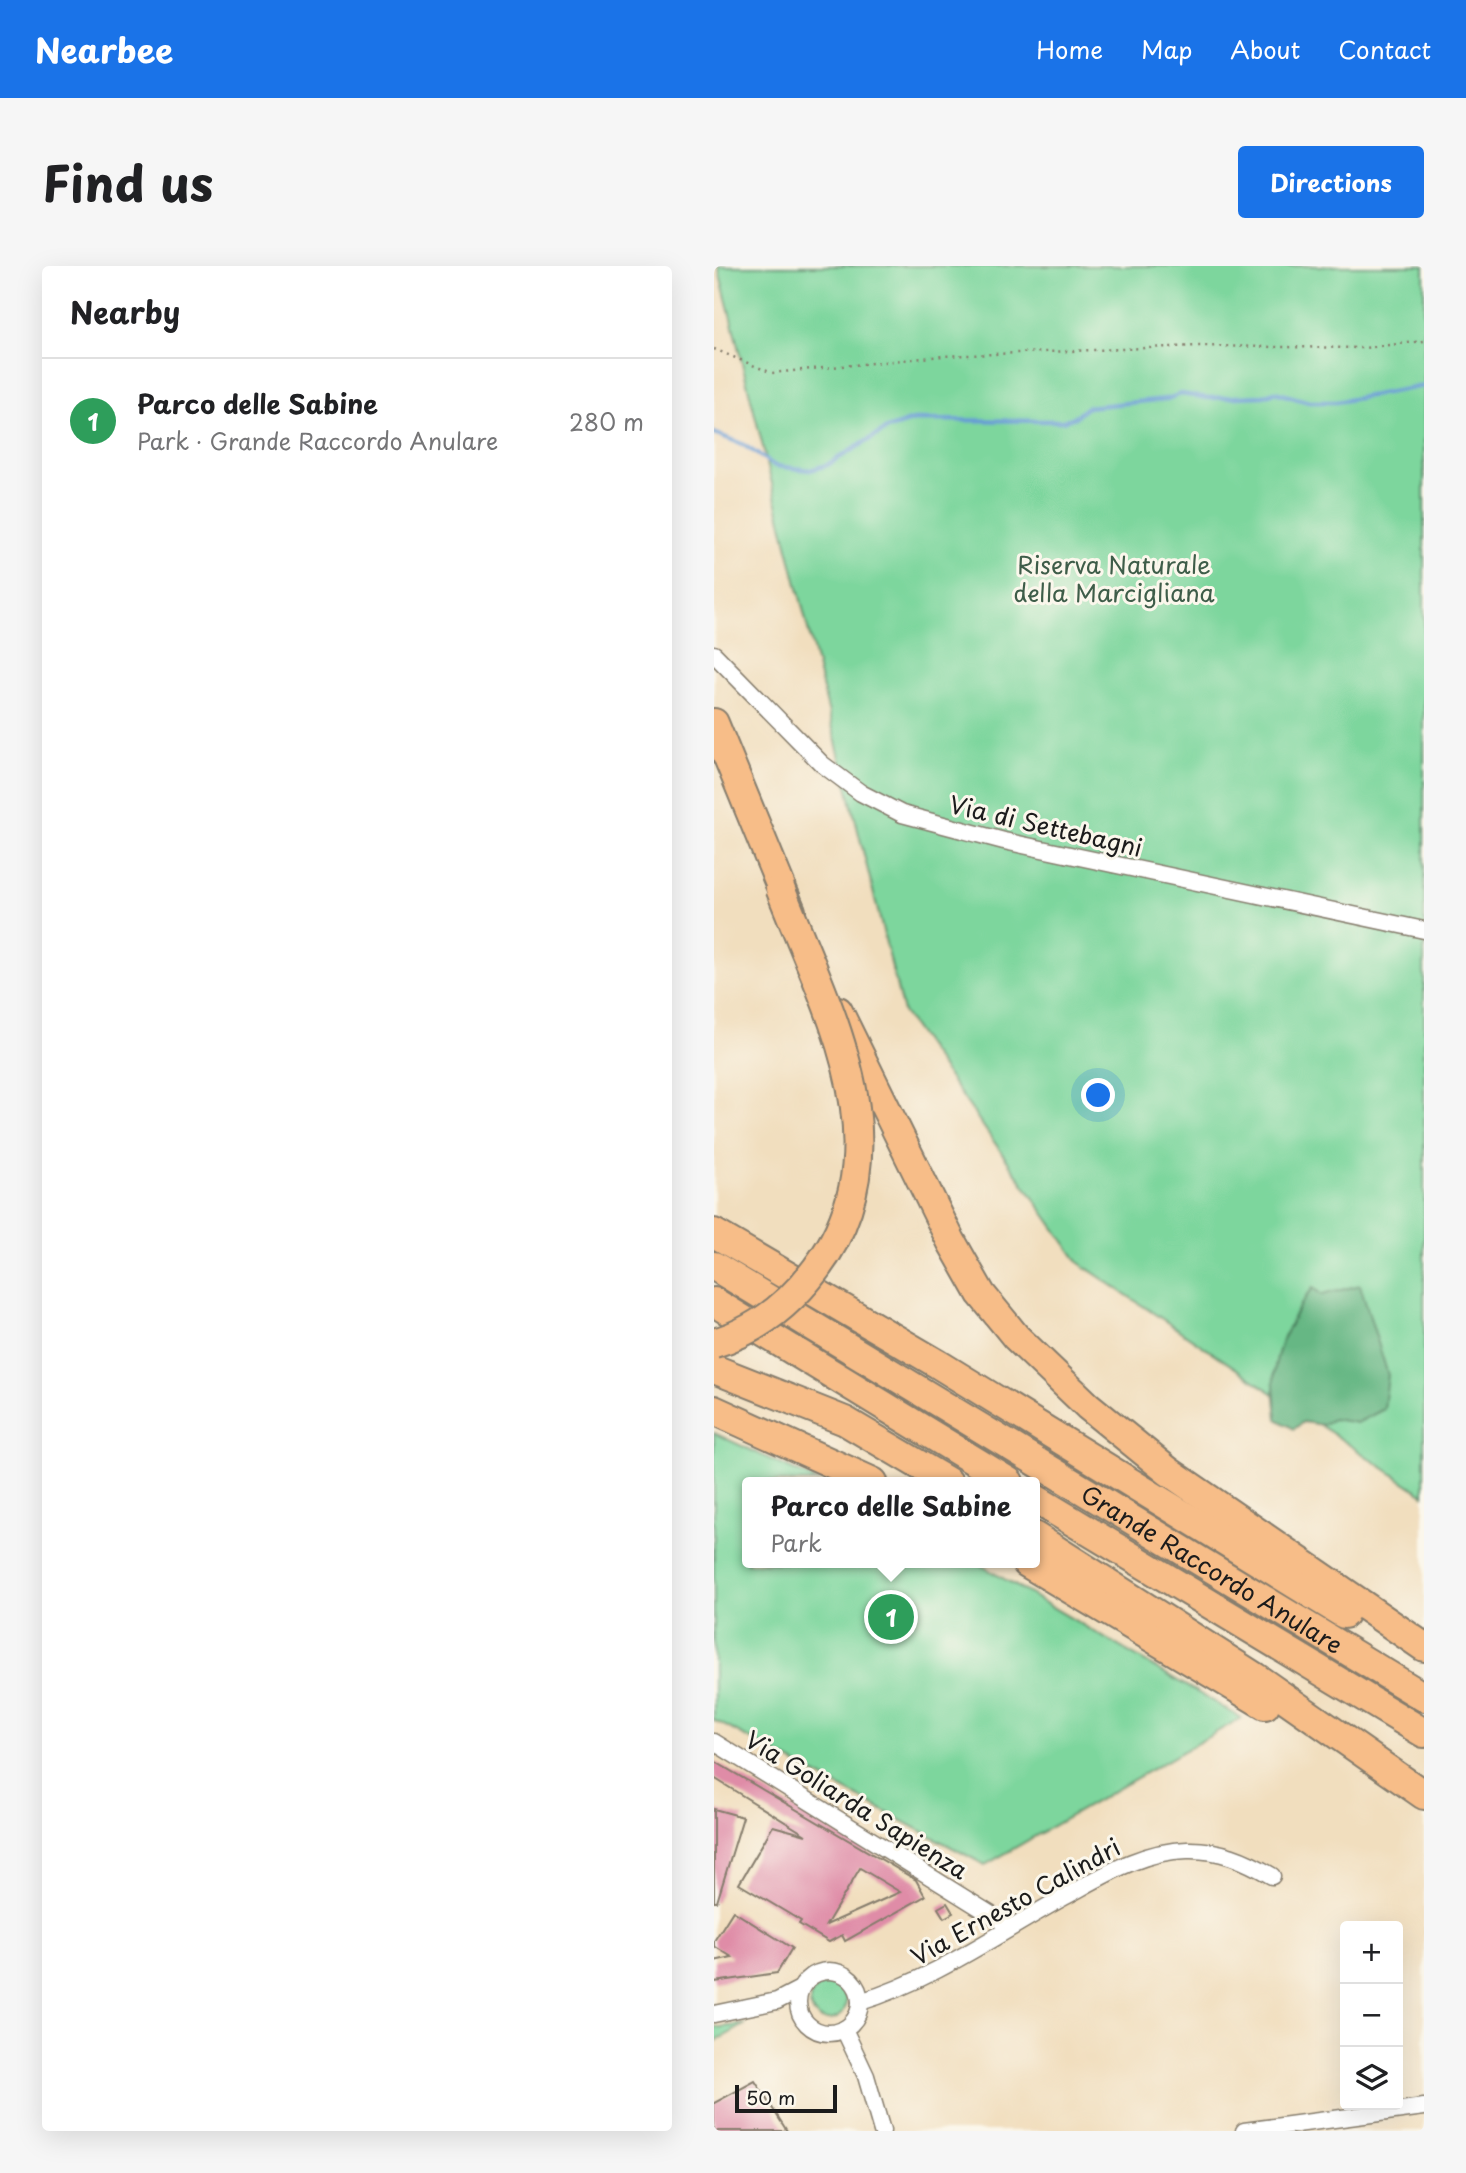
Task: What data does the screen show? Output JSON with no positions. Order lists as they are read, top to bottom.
{
  "streets": {
    "highway": ["Grande Raccordo Anulare"],
    "street": ["Via di Settebagni", "Via Goliarda Sapienza", "Via Ernesto Calindri"]
  },
  "crossings": [
    ["Via Goliarda Sapienza", "Via Ernesto Calindri"]
  ],
  "parks": ["Riserva Naturale della Marcigliana"],
  "scale_bar": "50 m",
  "page": {
    "header": "Nearbee",
    "nav": [
      "Home",
      "Map",
      "About",
      "Contact"
    ],
    "title": "Find us",
    "buttons": "Directions",
    "heading": "Nearby",
    "list": [
      {
        "mark": "1",
        "name": "Parco delle Sabine",
        "note": "Park · Grande Raccordo Anulare",
        "value": "280 m"
      }
    ],
    "popup": ["Parco delle Sabine", "Park"],
    "pins": "1",
    "map_buttons": ["+", "−"],
    "scale": "50 m"
  }
}
